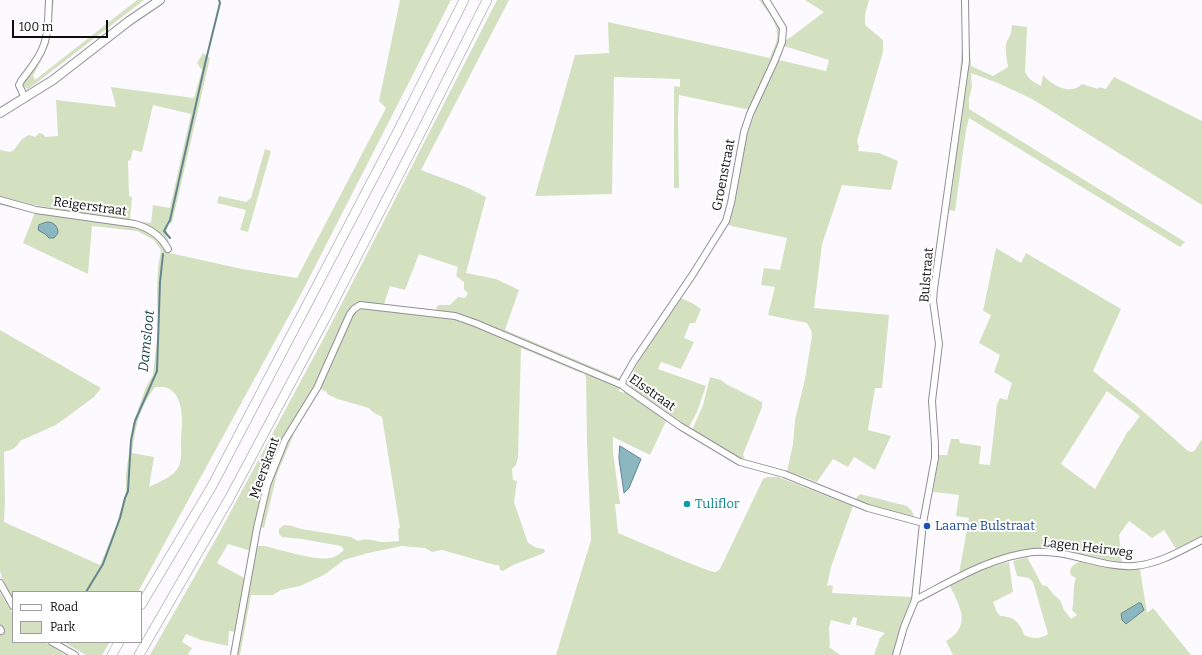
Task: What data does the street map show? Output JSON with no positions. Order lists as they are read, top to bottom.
{
  "streets": {
    "street": [
      "Groenstraat",
      "Reigerstraat",
      "Bulstraat",
      "Elsstraat",
      "Meerskant",
      "Lagen Heirweg"
    ]
  },
  "crossings": [
    ["Groenstraat", "Elsstraat"],
    ["Bulstraat", "Elsstraat"],
    ["Bulstraat", "Lagen Heirweg"],
    ["Elsstraat", "Meerskant"]
  ],
  "water": ["Damsloot"],
  "places": ["Tuliflor", "Laarne Bulstraat"],
  "legend": ["Road", "Park"],
  "scale_bar": "100 m"
}
